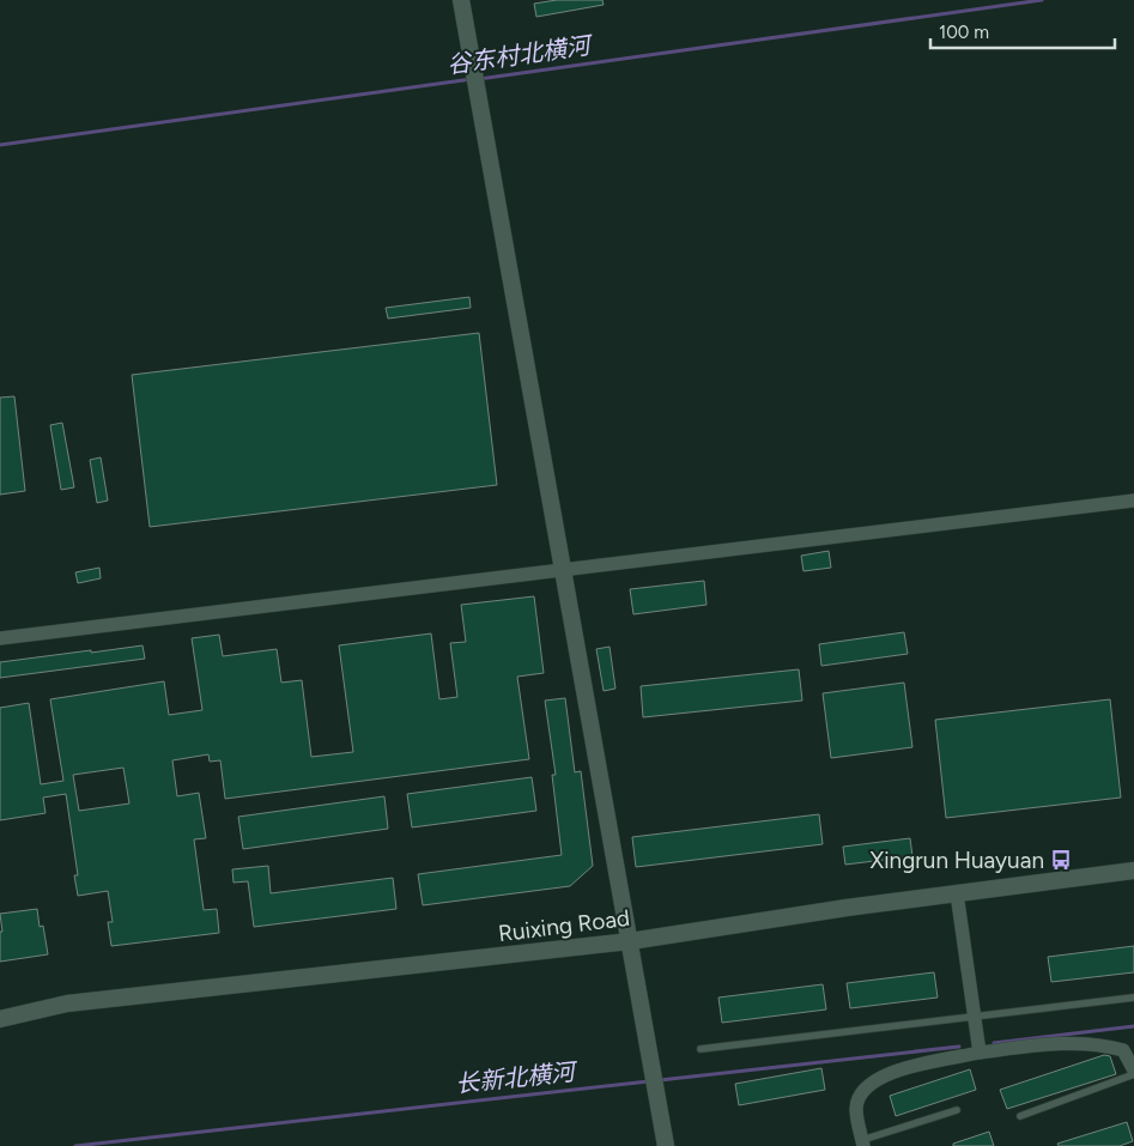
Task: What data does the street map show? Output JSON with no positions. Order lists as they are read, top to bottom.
{
  "streets": {
    "street": ["Ruixing Road"]
  },
  "water": ["谷东村北横河", "长新北横河"],
  "places": {
    "bus stop": ["Xingrun Huayuan"]
  },
  "scale_bar": "100 m"
}
